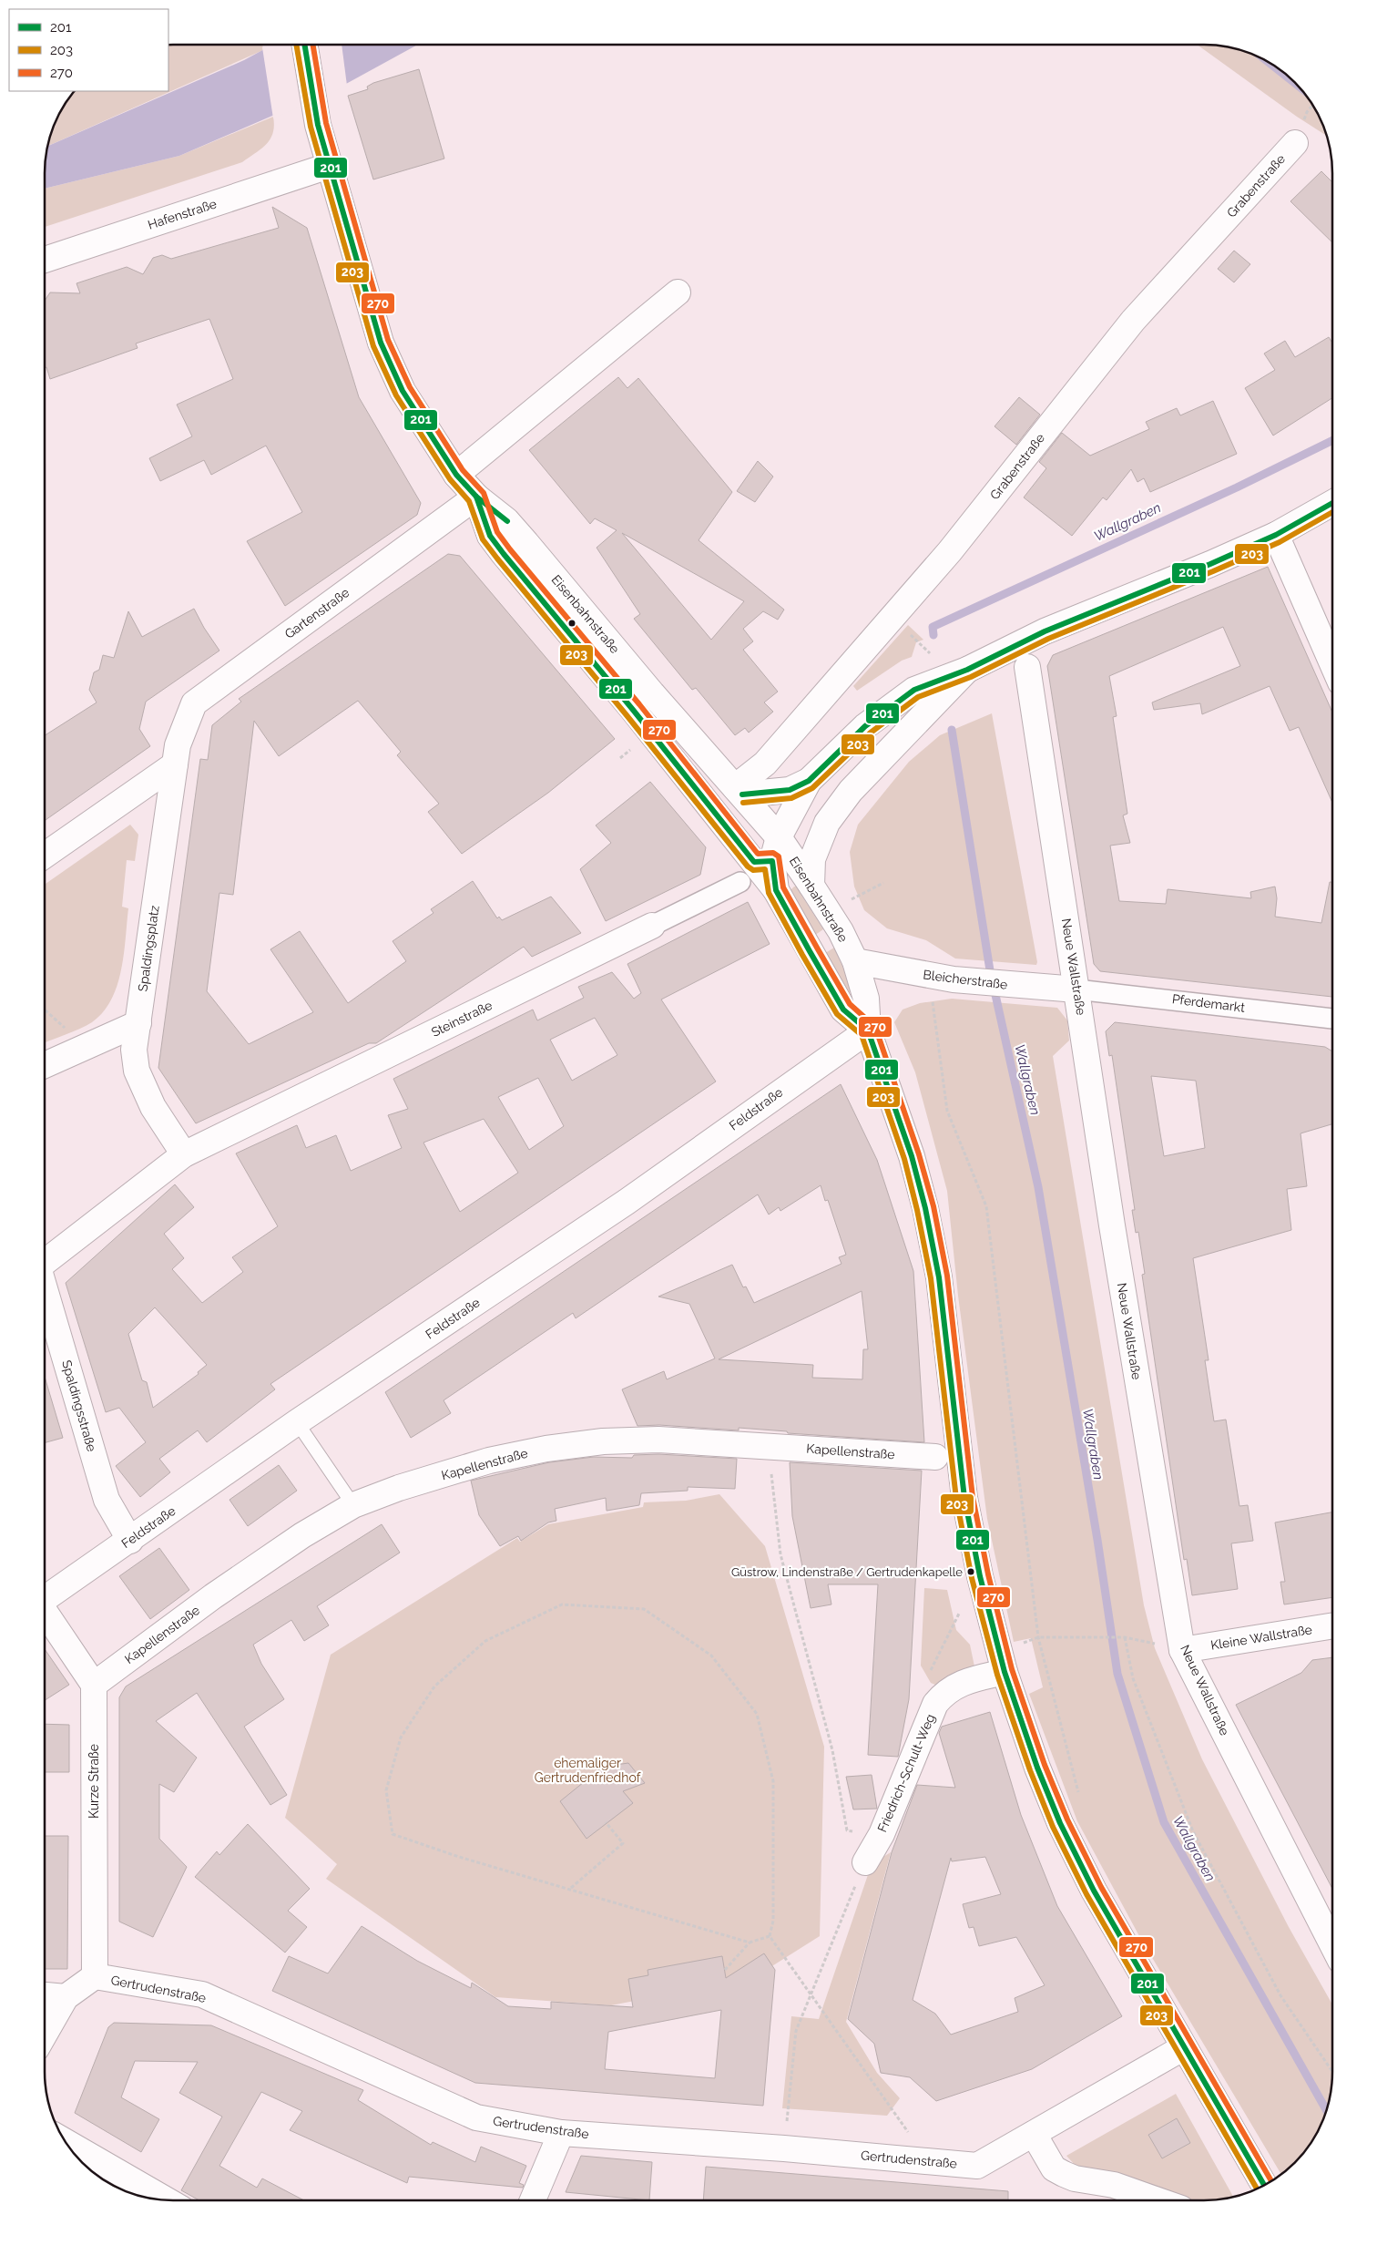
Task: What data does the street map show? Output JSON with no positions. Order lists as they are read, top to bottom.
{
  "streets": {
    "street": [
      "Grabenstraße",
      "Hafenstraße",
      "Gartenstraße",
      "Eisenbahnstraße",
      "Spaldingsplatz",
      "Neue Wallstraße",
      "Bleicherstraße",
      "Pferdemarkt",
      "Steinstraße",
      "Feldstraße",
      "Spaldingsstraße",
      "Kapellenstraße",
      "Kleine Wallstraße",
      "Friedrich-Schult-Weg",
      "Kurze Straße",
      "Gertrudenstraße"
    ]
  },
  "crossings": [
    ["Grabenstraße", "Eisenbahnstraße"],
    ["Hafenstraße", "Eisenbahnstraße"],
    ["Gartenstraße", "Eisenbahnstraße"],
    ["Gartenstraße", "Spaldingsplatz"],
    ["Eisenbahnstraße", "Bleicherstraße"],
    ["Eisenbahnstraße", "Steinstraße"],
    ["Eisenbahnstraße", "Feldstraße"],
    ["Spaldingsplatz", "Steinstraße"],
    ["Neue Wallstraße", "Bleicherstraße"],
    ["Neue Wallstraße", "Pferdemarkt"],
    ["Neue Wallstraße", "Kleine Wallstraße"],
    ["Bleicherstraße", "Pferdemarkt"],
    ["Feldstraße", "Spaldingsstraße"],
    ["Kapellenstraße", "Kurze Straße"],
    ["Kurze Straße", "Gertrudenstraße"]
  ],
  "water": ["Wallgraben"],
  "parks": ["ehemaliger Gertrudenfriedhof"],
  "places": ["Güstrow, Lindenstraße / Gertrudenkapelle"],
  "lines": ["transit line 201", "transit line 203", "transit line 270"],
  "legend": ["201", "203", "270"]
}
